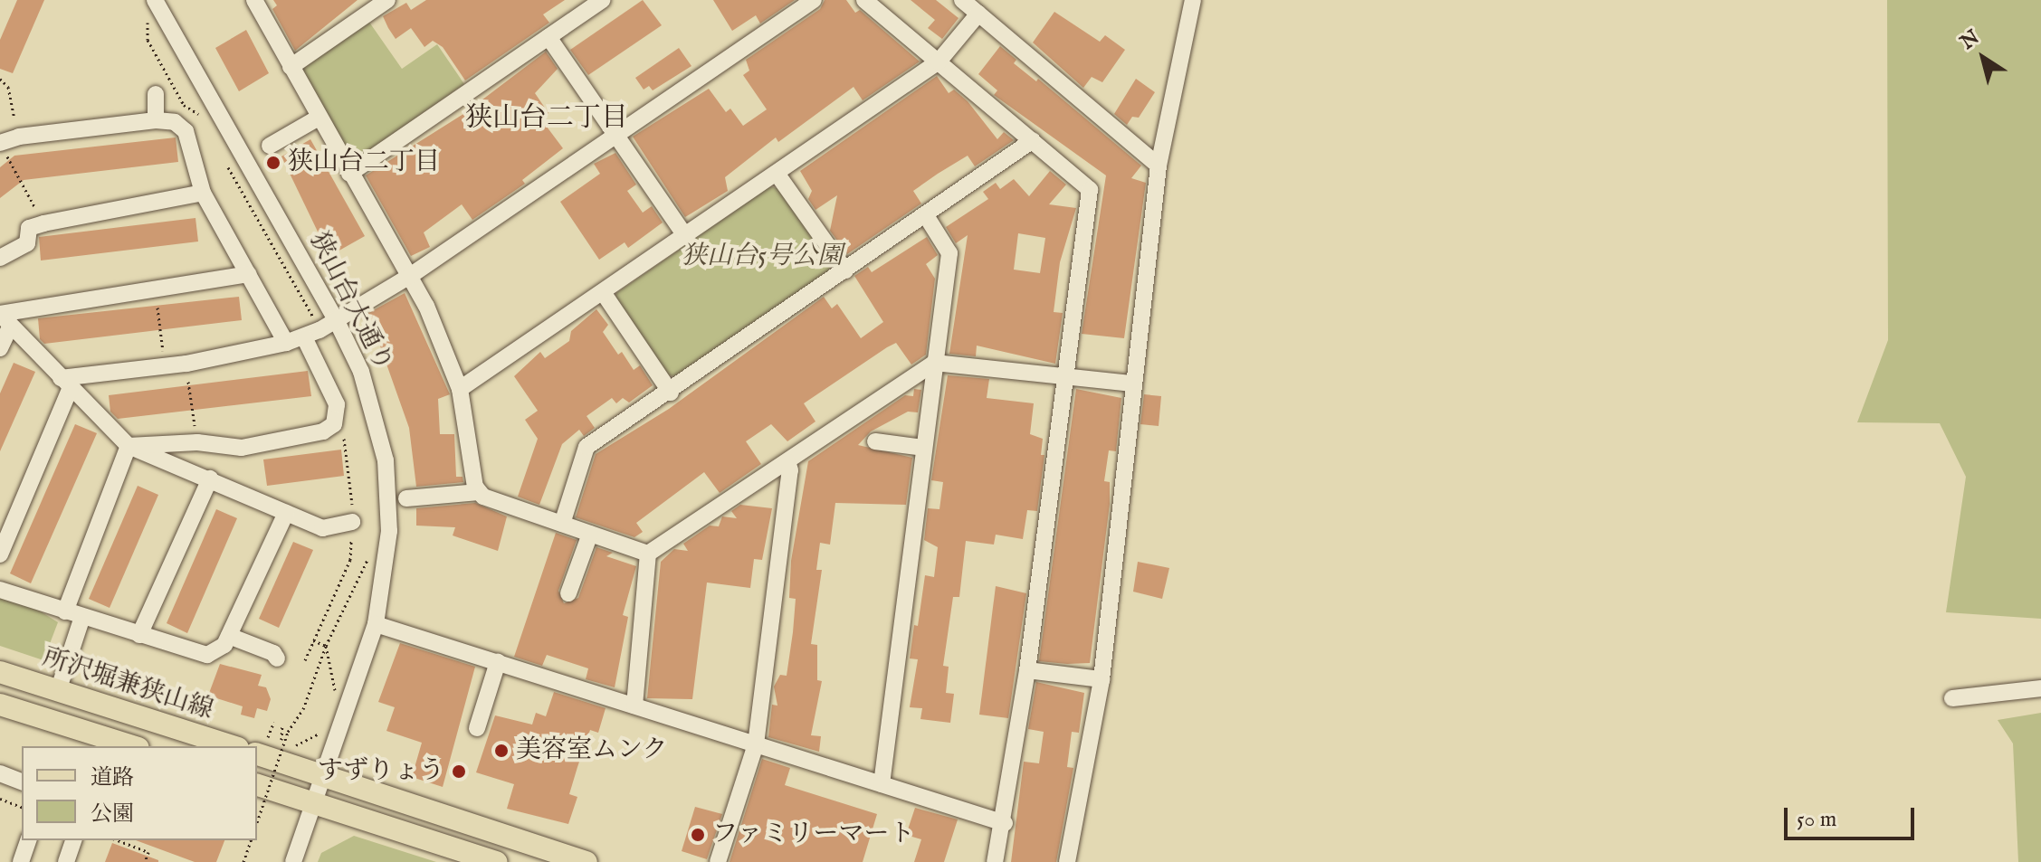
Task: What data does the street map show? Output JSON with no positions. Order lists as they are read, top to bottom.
{
  "streets": {
    "main road": ["所沢堀兼狭山線"],
    "street": ["狭山台大通り"]
  },
  "districts": ["狭山台二丁目"],
  "parks": ["狭山台5号公園"],
  "places": [
    "狭山台二丁目",
    "美容室ムンク",
    "すずりょう",
    "ファミリーマート"
  ],
  "legend": ["道路", "公園"],
  "scale_bar": "50 m",
  "north": "top left"
}
